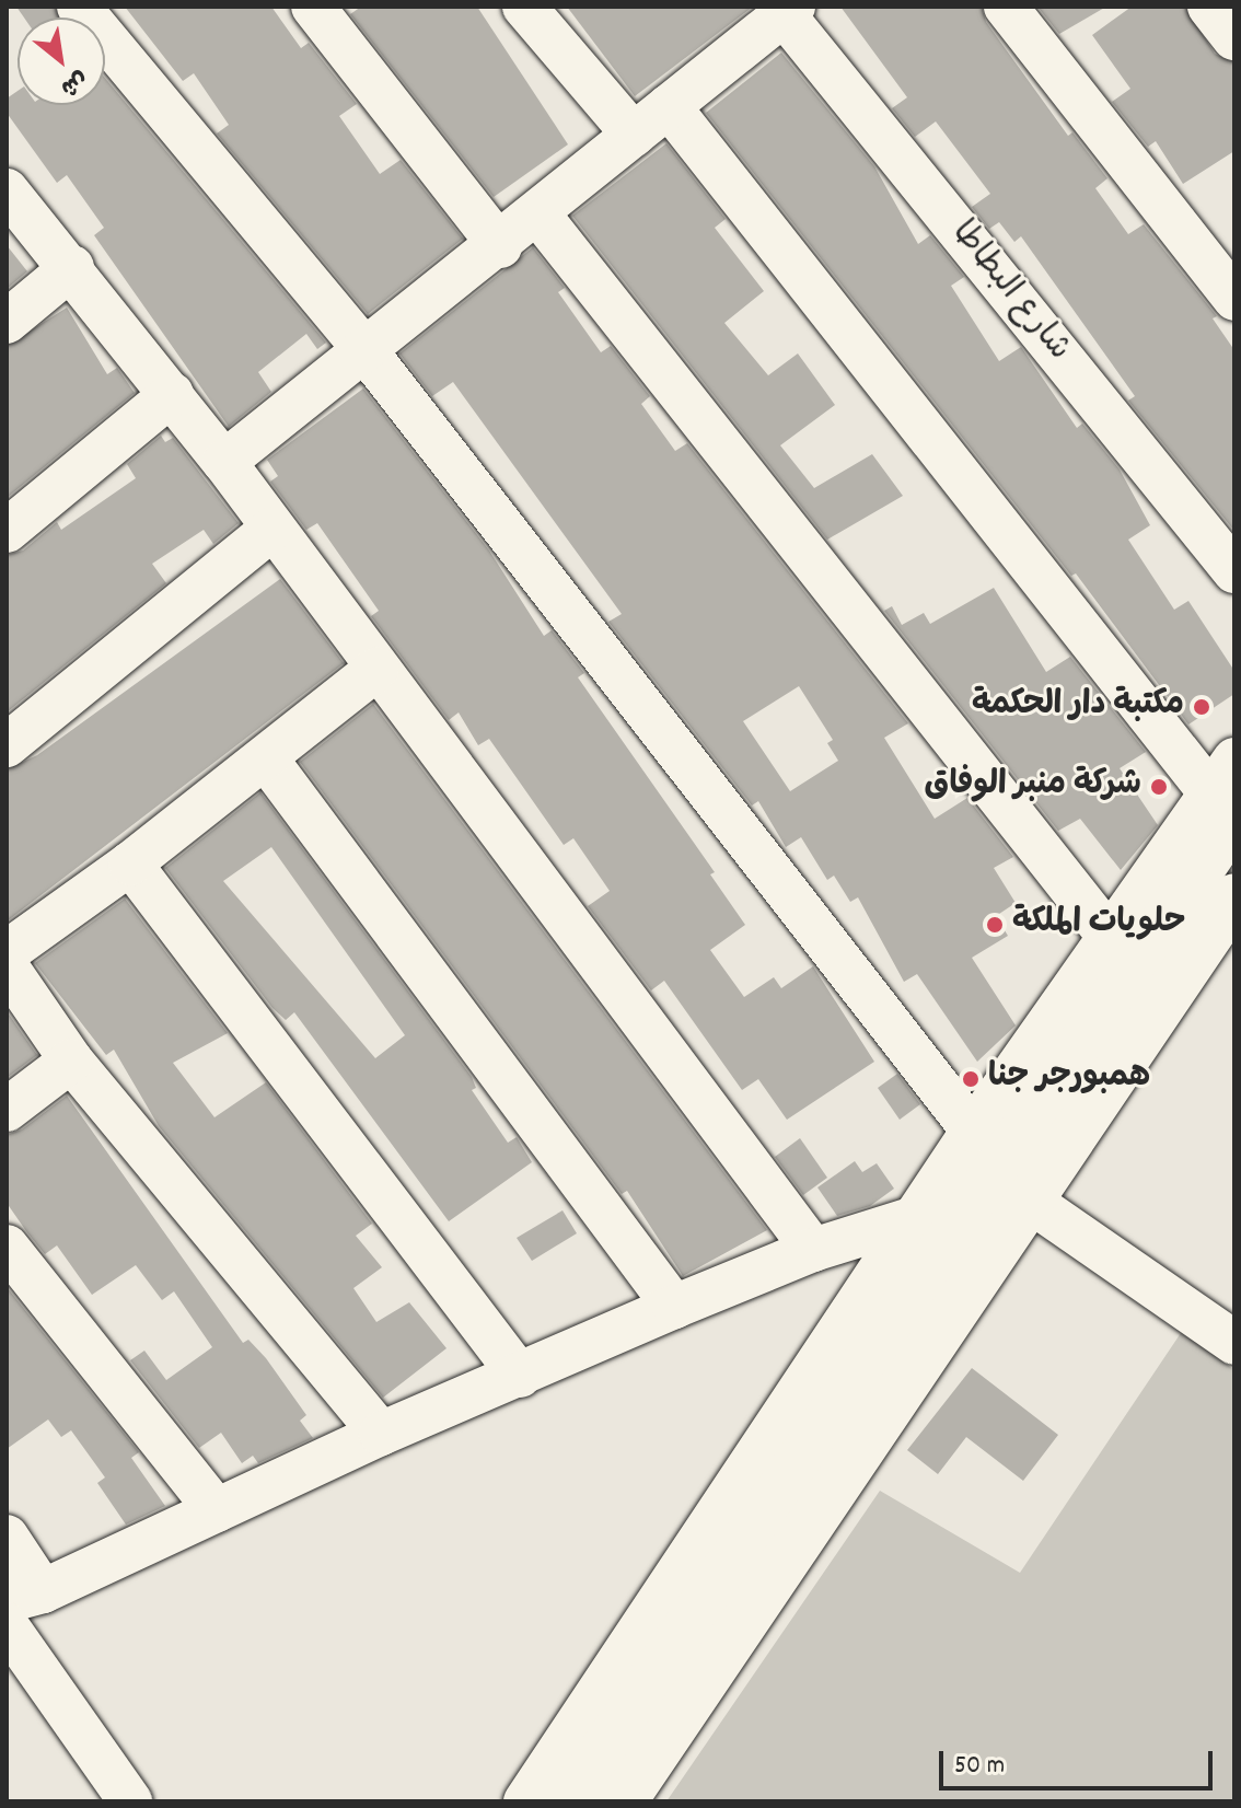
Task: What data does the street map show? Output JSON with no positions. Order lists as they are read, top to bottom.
{
  "streets": {
    "street": ["شارع البطاطا"]
  },
  "places": [
    "مكتبة دار الحكمة",
    "شركة منبر الوفاق",
    "حلويات الملكة",
    "همبورجر جنا"
  ],
  "scale_bar": "50 m",
  "north": "bottom right"
}
